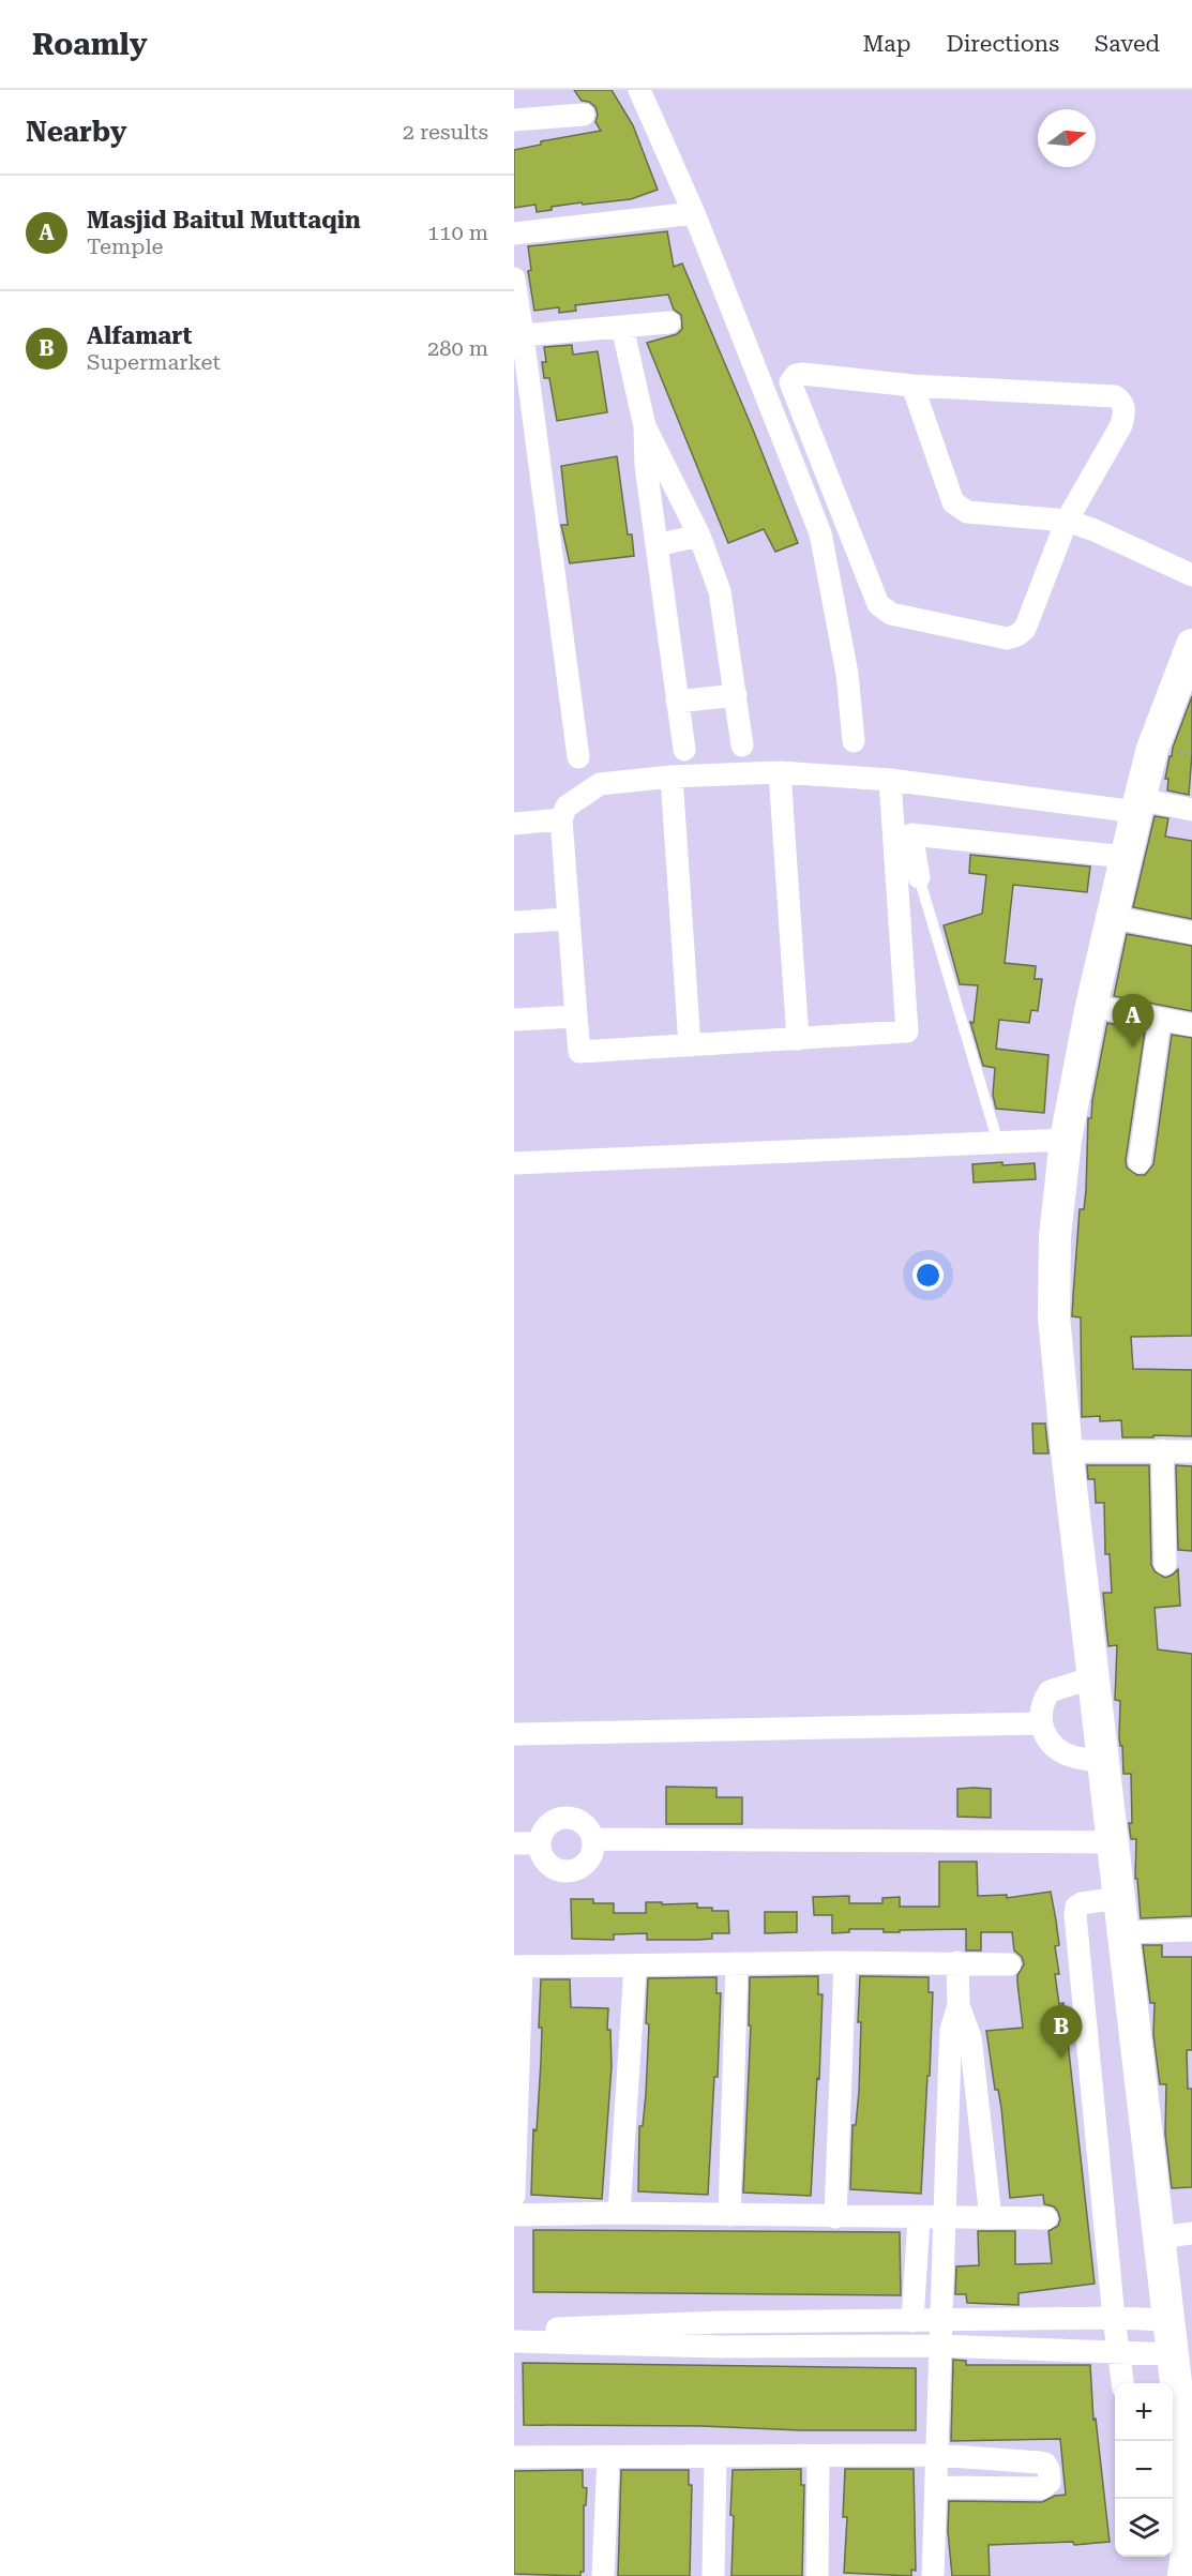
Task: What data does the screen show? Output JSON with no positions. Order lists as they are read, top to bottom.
{
  "north": "right",
  "page": {
    "header": "Roamly",
    "nav": ["Map", "Directions", "Saved"],
    "heading": ["Nearby", "2 results"],
    "list": [
      {
        "mark": "A",
        "name": "Masjid Baitul Muttaqin",
        "note": "Temple",
        "value": "110 m"
      },
      {
        "mark": "B",
        "name": "Alfamart",
        "note": "Supermarket",
        "value": "280 m"
      }
    ],
    "pins": ["A", "B"],
    "map_buttons": ["+", "−"]
  }
}
